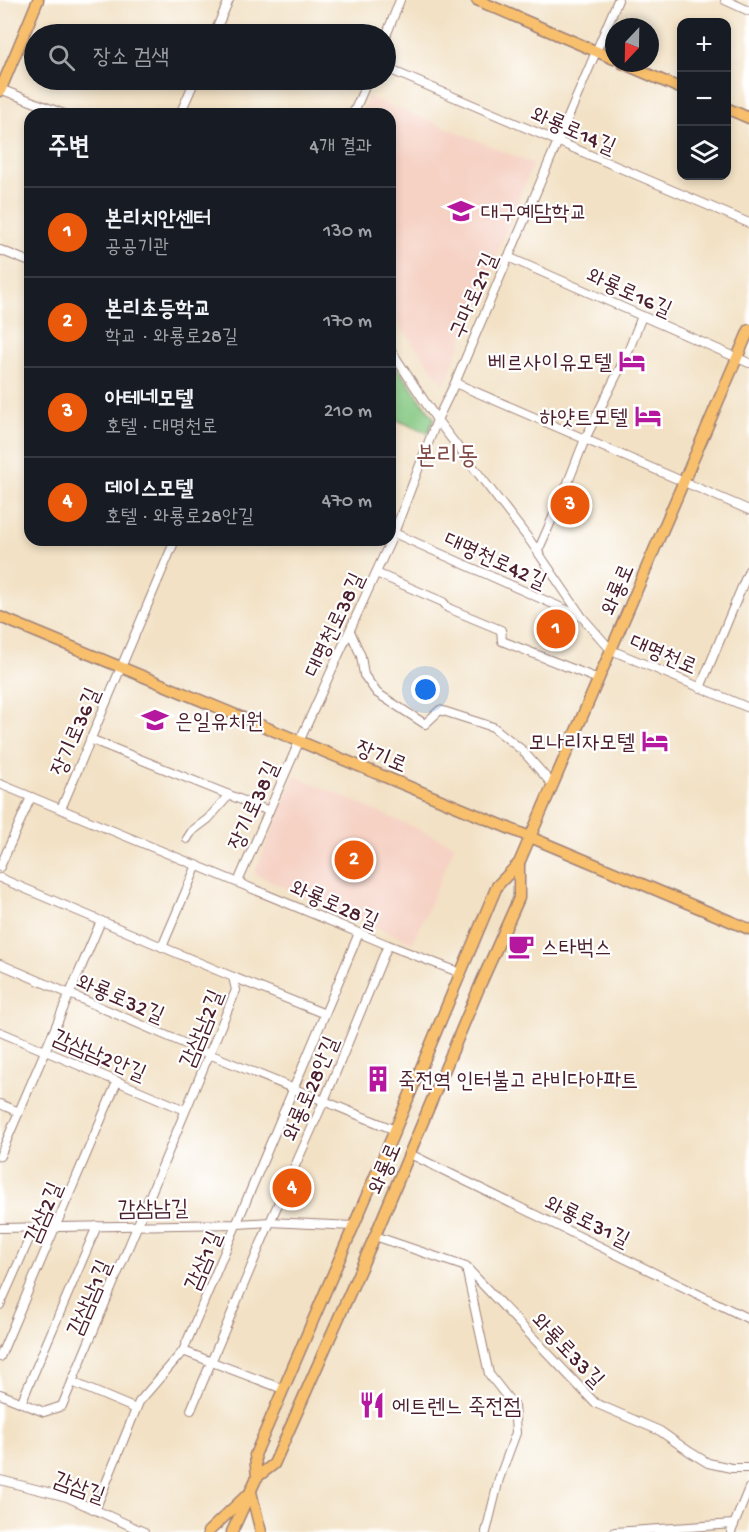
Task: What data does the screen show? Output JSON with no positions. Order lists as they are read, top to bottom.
{
  "streets": {
    "main road": ["와룡로", "장기로"],
    "street": [
      "와룡로14길",
      "와룡로16길",
      "구마로21길",
      "대명천로42길",
      "대명천로38길",
      "대명천로",
      "장기로36길",
      "장기로38길",
      "와룡로28길",
      "와룡로32길",
      "감삼남2길",
      "감삼남2안길",
      "와룡로28안길",
      "감삼남길",
      "감삼2길",
      "와룡로31길",
      "감삼1길",
      "감삼남1길",
      "와룡로33길",
      "감삼길"
    ]
  },
  "crossings": [
    ["와룡로14길", "구마로21길"],
    ["와룡로16길", "구마로21길"],
    ["와룡로16길", "와룡로"],
    ["구마로21길", "대명천로38길"],
    ["구마로21길", "대명천로"],
    ["대명천로42길", "대명천로"],
    ["와룡로", "대명천로"],
    ["와룡로", "장기로"],
    ["와룡로", "와룡로28길"],
    ["와룡로", "와룡로32길"],
    ["와룡로", "감삼남길"],
    ["와룡로", "와룡로31길"],
    ["와룡로", "와룡로33길"],
    ["대명천로38길", "대명천로"],
    ["대명천로38길", "장기로"],
    ["대명천로38길", "장기로38길"],
    ["장기로36길", "장기로"],
    ["장기로36길", "와룡로28길"],
    ["장기로", "장기로38길"],
    ["장기로38길", "와룡로28길"],
    ["와룡로28길", "와룡로28안길"],
    ["와룡로28길", "감삼1길"],
    ["와룡로32길", "감삼남2길"],
    ["와룡로32길", "와룡로28안길"],
    ["와룡로32길", "감삼1길"],
    ["감삼남2길", "감삼남2안길"],
    ["감삼남2길", "감삼남길"],
    ["감삼남2길", "감삼남1길"],
    ["감삼남2안길", "감삼2길"],
    ["와룡로28안길", "감삼남길"],
    ["감삼남길", "감삼2길"],
    ["감삼남길", "감삼1길"],
    ["감삼남길", "감삼남1길"],
    ["감삼1길", "감삼길"]
  ],
  "districts": ["본리동"],
  "places": {
    "school or university": ["대구예담학교", "은일유치원"],
    "hotel": ["베르사이유모텔", "하얏트모텔", "모나리자모텔"],
    "cafe": ["스타벅스"],
    "building": ["죽전역 인터불고 라비다아파트"],
    "restaurant": ["에트렌느 죽전점"]
  },
  "north": "bottom",
  "page": {
    "map_buttons": ["+", "−"],
    "search": "장소 검색",
    "heading": ["주변", "4개 결과"],
    "list": [
      {
        "mark": "1",
        "name": "본리치안센터",
        "note": "공공기관",
        "value": "130 m"
      },
      {
        "mark": "2",
        "name": "본리초등학교",
        "note": "학교 · 와룡로28길",
        "value": "170 m"
      },
      {
        "mark": "3",
        "name": "아테네모텔",
        "note": "호텔 · 대명천로",
        "value": "210 m"
      },
      {
        "mark": "4",
        "name": "데이스모텔",
        "note": "호텔 · 와룡로28안길",
        "value": "470 m"
      }
    ],
    "pins": [
      "3",
      "1",
      "2",
      "4"
    ]
  }
}
